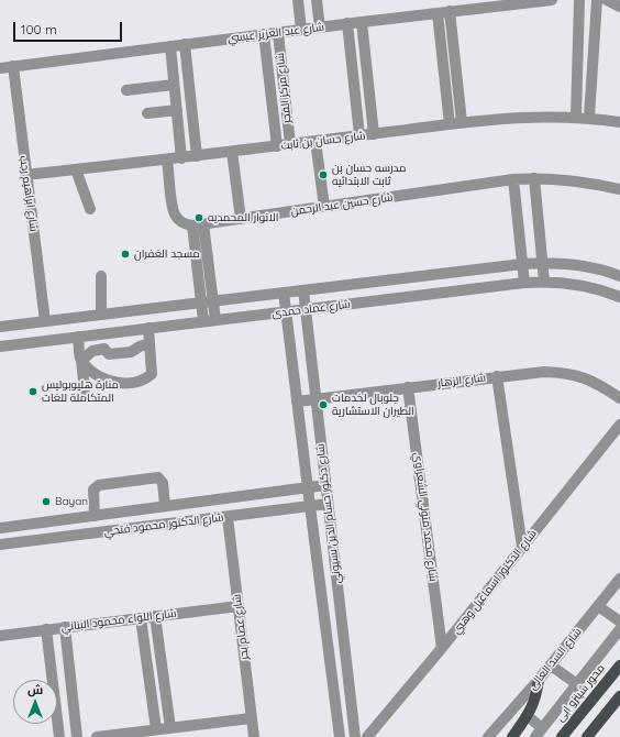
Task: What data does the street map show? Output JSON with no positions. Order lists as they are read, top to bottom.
{
  "streets": {
    "main road": ["محور شينزو ابى"],
    "street": [
      "شارع عبد العزيز عيسي",
      "شارع مركز الفجر",
      "شارع حسان بن ثابت",
      "شارع ابراهيم رجب",
      "شارع حسين عبد الرحمن",
      "شارع عماد حمدى",
      "شارع الزهار",
      "شارع دكتور حسام الدين بسيوني",
      "شارع محمد متولي الشعراوي",
      "شارع الدكتور محمود فتحي",
      "شارع الدكتور اسماعيل وهبي",
      "شارع اللواء محمود البناني",
      "شارع عصام بحر",
      "شارع السد العالى"
    ]
  },
  "crossings": [
    ["شارع عبد العزيز عيسي", "شارع مركز الفجر"],
    ["شارع عبد العزيز عيسي", "شارع ابراهيم رجب"],
    ["شارع مركز الفجر", "شارع حسان بن ثابت"],
    ["شارع حسان بن ثابت", "شارع ابراهيم رجب"],
    ["شارع ابراهيم رجب", "شارع عماد حمدى"],
    ["شارع عماد حمدى", "شارع دكتور حسام الدين بسيوني"],
    ["شارع الزهار", "شارع دكتور حسام الدين بسيوني"],
    ["شارع الزهار", "شارع محمد متولي الشعراوي"],
    ["شارع دكتور حسام الدين بسيوني", "شارع الدكتور محمود فتحي"],
    ["شارع محمد متولي الشعراوي", "شارع الدكتور اسماعيل وهبي"],
    ["شارع الدكتور محمود فتحي", "شارع عصام بحر"],
    ["شارع اللواء محمود البناني", "شارع عصام بحر"]
  ],
  "places": [
    "مدرسه حسان بن ثابت الابتدائيه",
    "الانوار المحمديه",
    "مسجد الغفران",
    "منارة هليوبوليس المتكاملة للغات",
    "جلوبال لخدمات الطيران الاستشارية",
    "Bayan"
  ],
  "scale_bar": "100 m",
  "north": "top"
}
